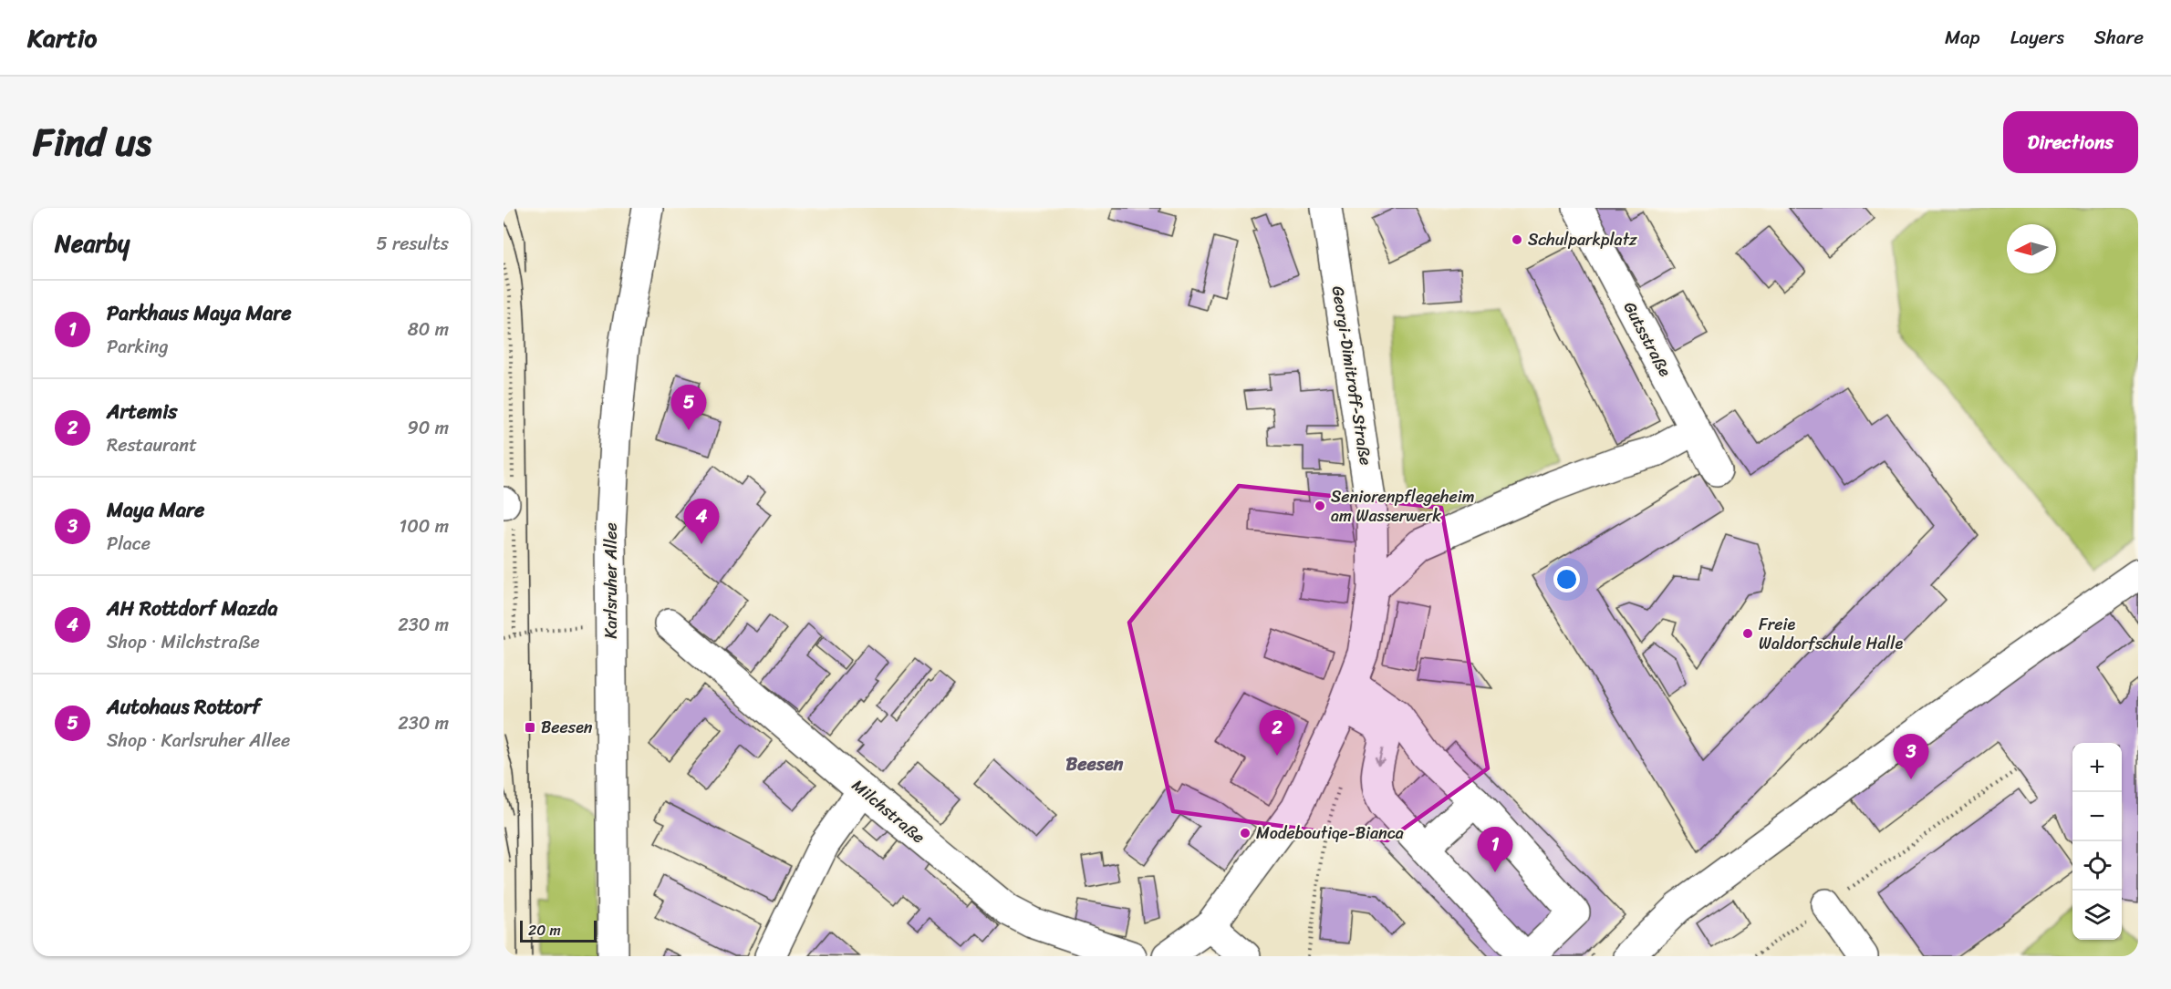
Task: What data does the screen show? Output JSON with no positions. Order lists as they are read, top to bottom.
{
  "streets": {
    "street": [
      "Gutsstraße",
      "Georgi-Dimitroff-Straße",
      "Karlsruher Allee",
      "Milchstraße"
    ]
  },
  "districts": ["Beesen"],
  "places": {
    "other": [
      "Schulparkplatz",
      "Seniorenpflegeheim am Wasserwerk",
      "Freie Waldorfschule Halle",
      "Modeboutiqe-Bianca"
    ],
    "transit": ["Beesen"]
  },
  "scale_bar": "20 m",
  "north": "left",
  "page": {
    "header": "Kartio",
    "nav": ["Map", "Layers", "Share"],
    "title": "Find us",
    "buttons": "Directions",
    "heading": ["Nearby", "5 results"],
    "list": [
      {
        "mark": "1",
        "name": "Parkhaus Maya Mare",
        "note": "Parking",
        "value": "80 m"
      },
      {
        "mark": "2",
        "name": "Artemis",
        "note": "Restaurant",
        "value": "90 m"
      },
      {
        "mark": "3",
        "name": "Maya Mare",
        "note": "Place",
        "value": "100 m"
      },
      {
        "mark": "4",
        "name": "AH Rottdorf Mazda",
        "note": "Shop · Milchstraße",
        "value": "230 m"
      },
      {
        "mark": "5",
        "name": "Autohaus Rottorf",
        "note": "Shop · Karlsruher Allee",
        "value": "230 m"
      }
    ],
    "pins": [
      "5",
      "4",
      "2",
      "3",
      "1"
    ],
    "map_buttons": ["+", "−"],
    "scale": "20 m"
  }
}
